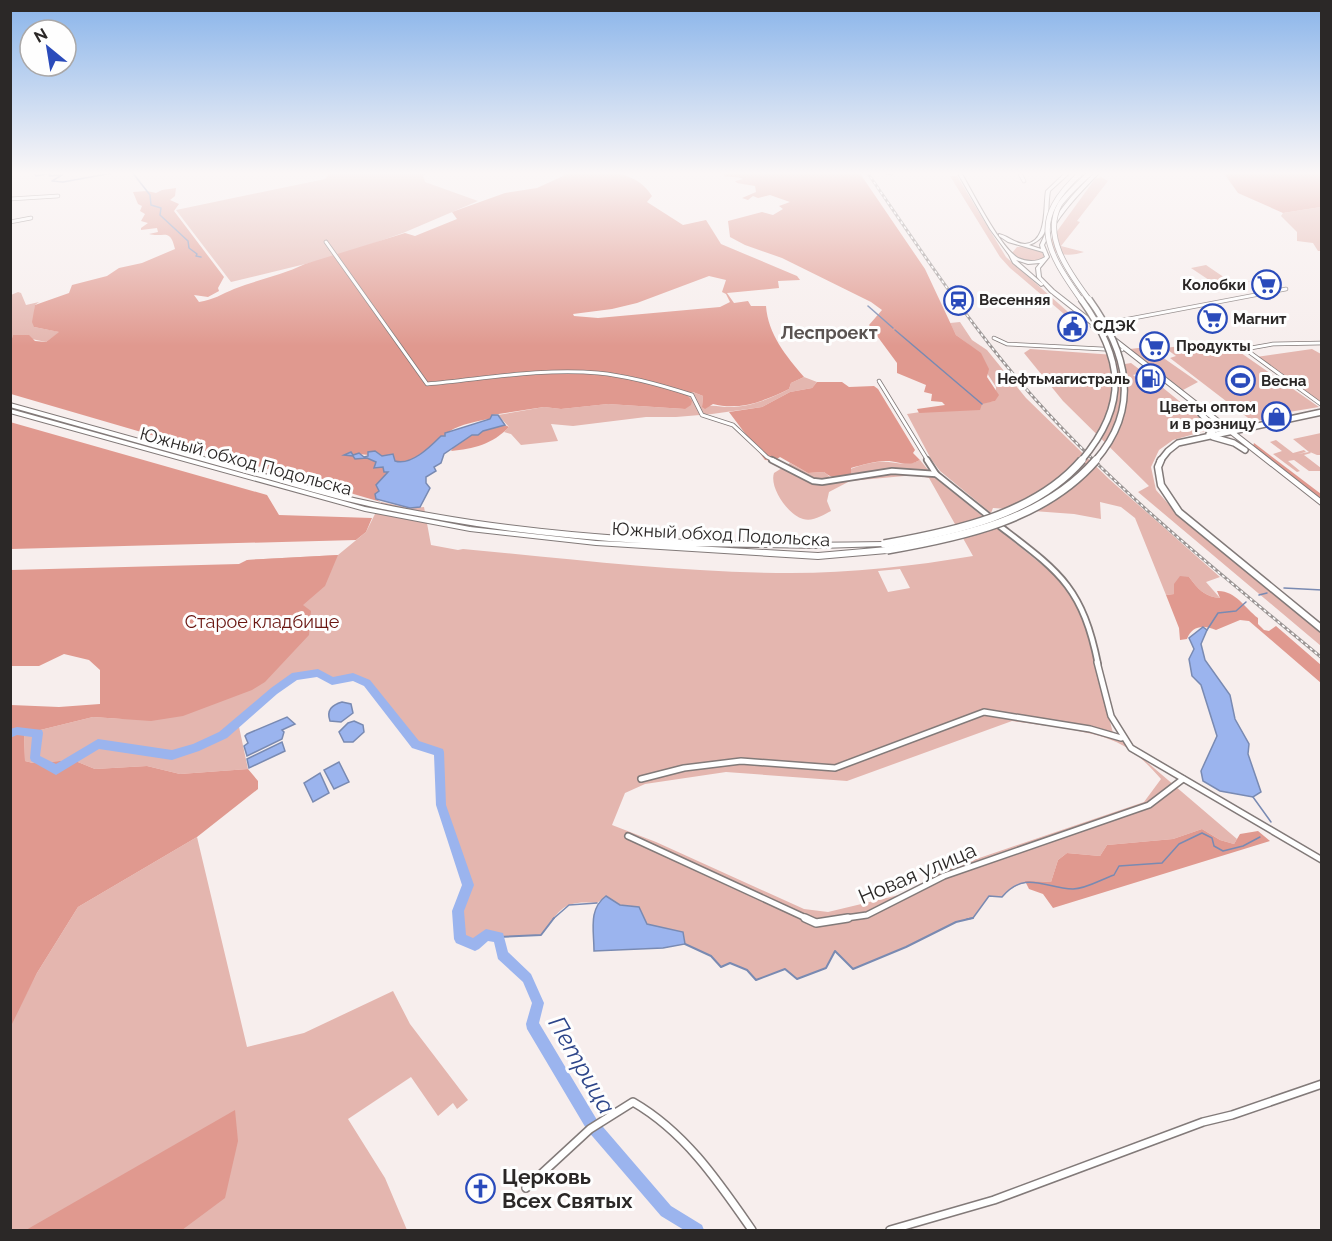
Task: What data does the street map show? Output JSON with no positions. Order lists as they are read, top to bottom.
{
  "streets": {
    "main road": ["Южный обход Подольска"],
    "street": ["Новая улица"]
  },
  "districts": ["Леспроект"],
  "water": ["Петрица"],
  "parks": ["Старое кладбище"],
  "places": {
    "supermarket": ["Колобки", "Магнит", "Продукты"],
    "station": ["Весенняя"],
    "public building": ["СДЭК"],
    "fuel station": ["Нефтьмагистраль"],
    "sports": ["Весна"],
    "shop": ["Цветы оптом и в розницу"],
    "church": ["Церковь Всех Святых"]
  },
  "north": "top left"
}
